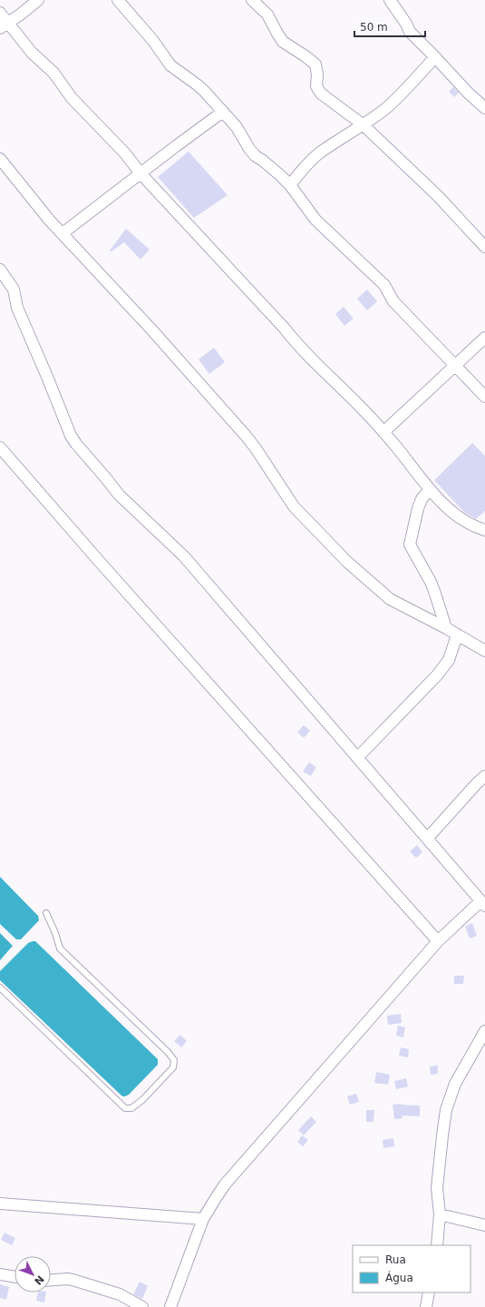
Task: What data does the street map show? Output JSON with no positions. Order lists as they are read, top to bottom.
{
  "legend": ["Rua", "Água"],
  "scale_bar": "50 m",
  "north": "bottom right"
}
